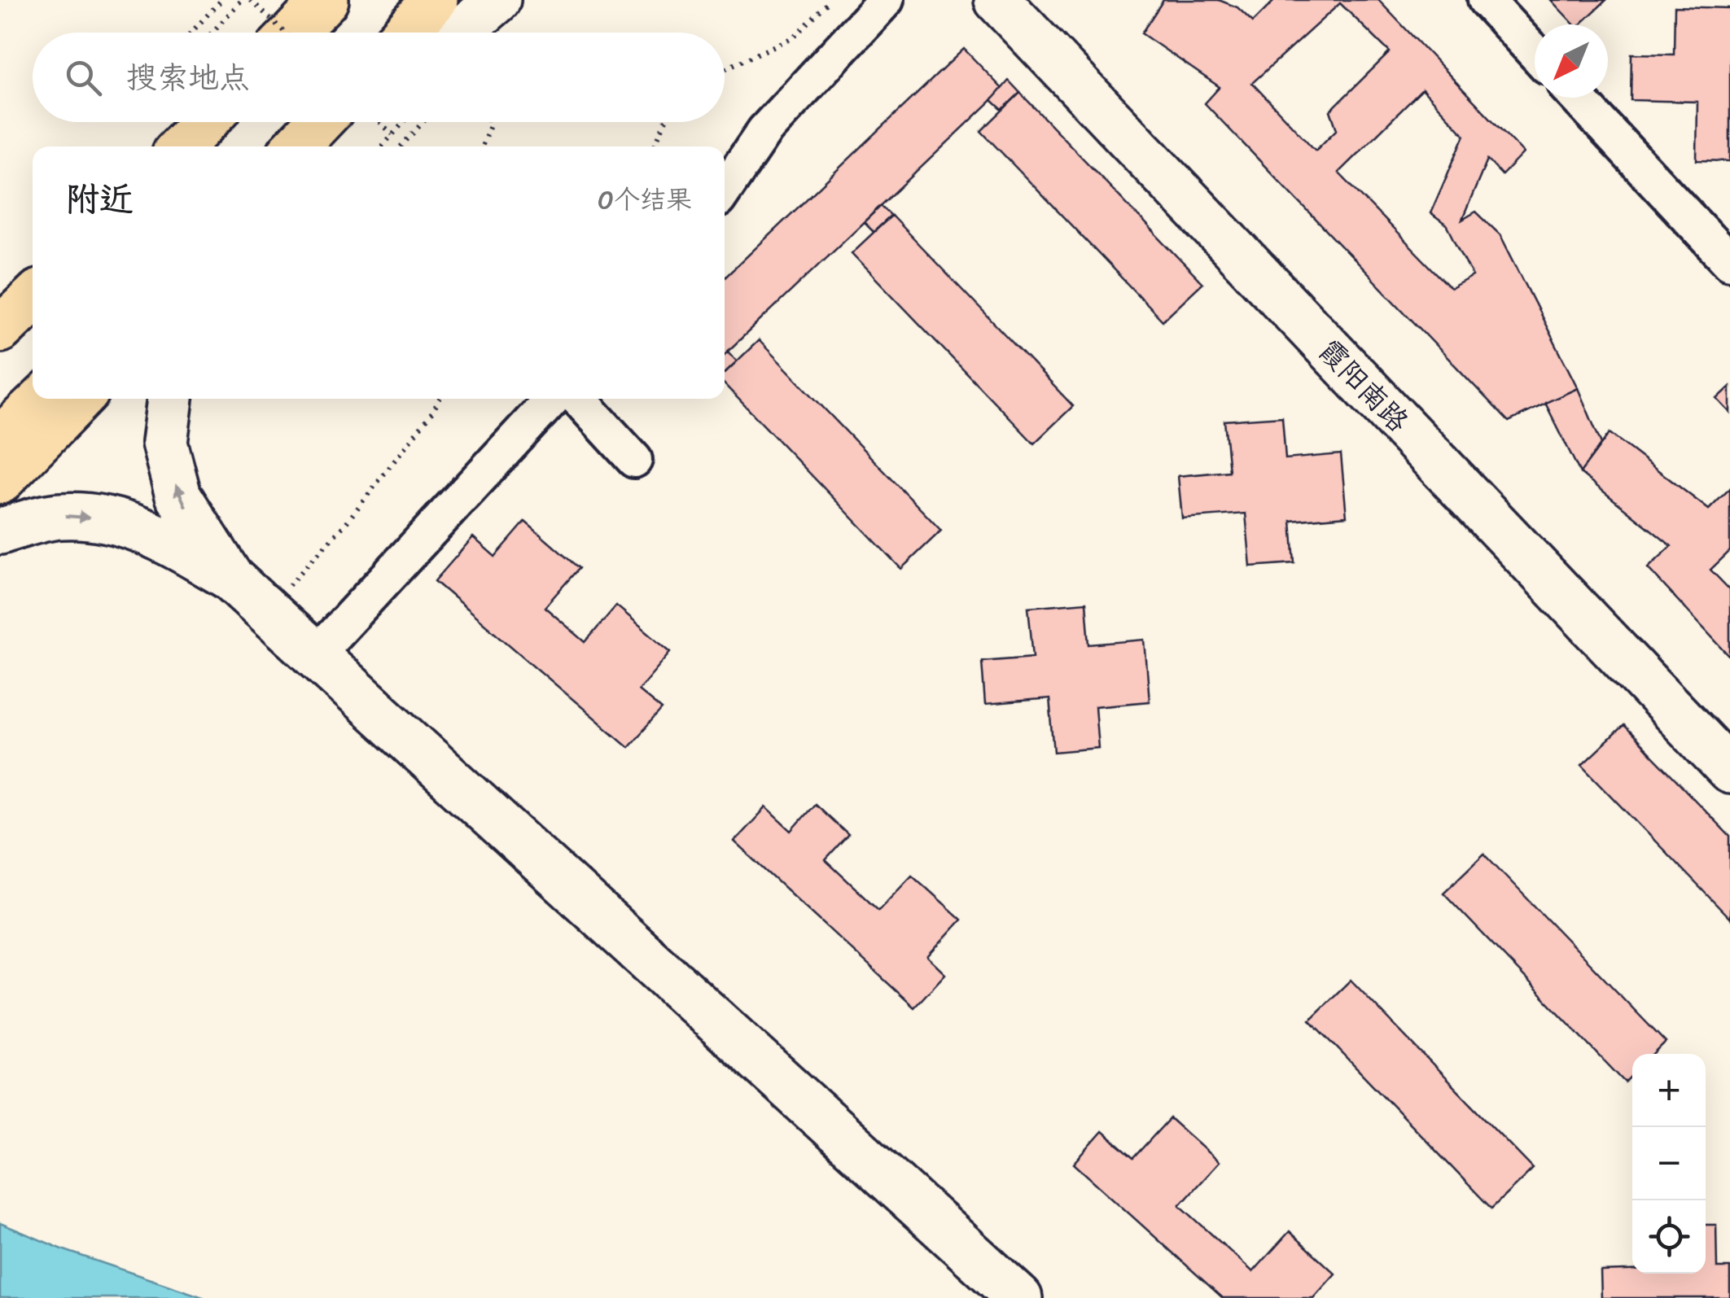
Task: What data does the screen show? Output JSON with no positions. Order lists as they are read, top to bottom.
{
  "streets": {
    "street": ["霞阳南路"]
  },
  "north": "bottom left",
  "page": {
    "search": "搜索地点",
    "heading": ["附近", "0个结果"],
    "map_buttons": ["+", "−"]
  }
}
